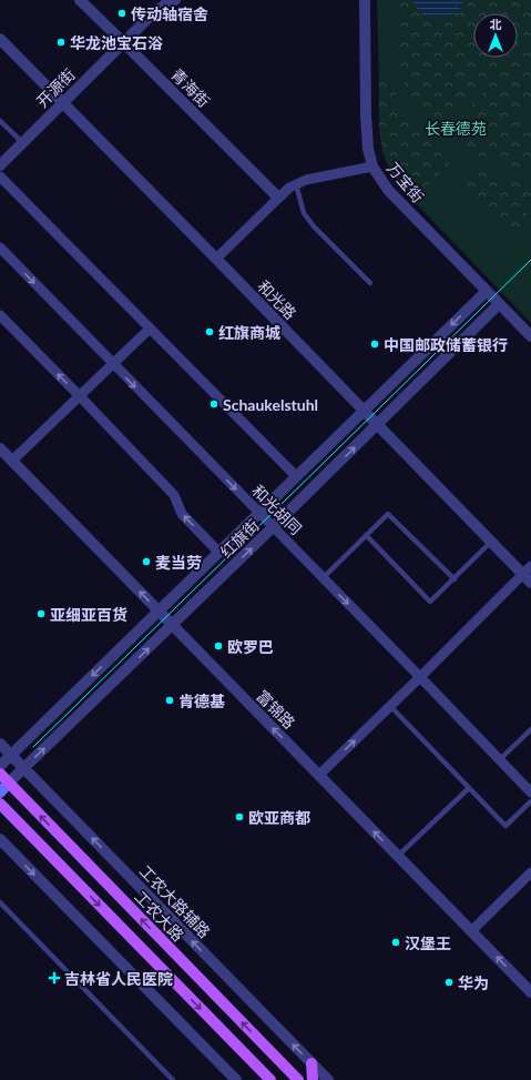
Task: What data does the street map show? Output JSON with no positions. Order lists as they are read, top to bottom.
{
  "streets": {
    "main road": ["红旗街", "工农大路"],
    "street": [
      "开源街",
      "青海街",
      "万宝街",
      "和光路",
      "和光胡同",
      "富锦路",
      "工农大路辅路"
    ]
  },
  "crossings": [
    ["开源街", "青海街"],
    ["开源街", "和光路"],
    ["万宝街", "红旗街"],
    ["和光路", "红旗街"],
    ["和光胡同", "红旗街"],
    ["红旗街", "富锦路"],
    ["红旗街", "工农大路辅路"],
    ["红旗街", "工农大路"]
  ],
  "parks": ["长春德苑"],
  "places": {
    "other": [
      "传动轴宿舍",
      "华龙池宝石浴",
      "红旗商城",
      "中国邮政储蓄银行",
      "Schaukelstuhl",
      "麦当劳",
      "亚细亚百货",
      "欧罗巴",
      "肯德基",
      "欧亚商都",
      "汉堡王",
      "华为"
    ],
    "health": ["吉林省人民医院"]
  },
  "north": "top"
}
